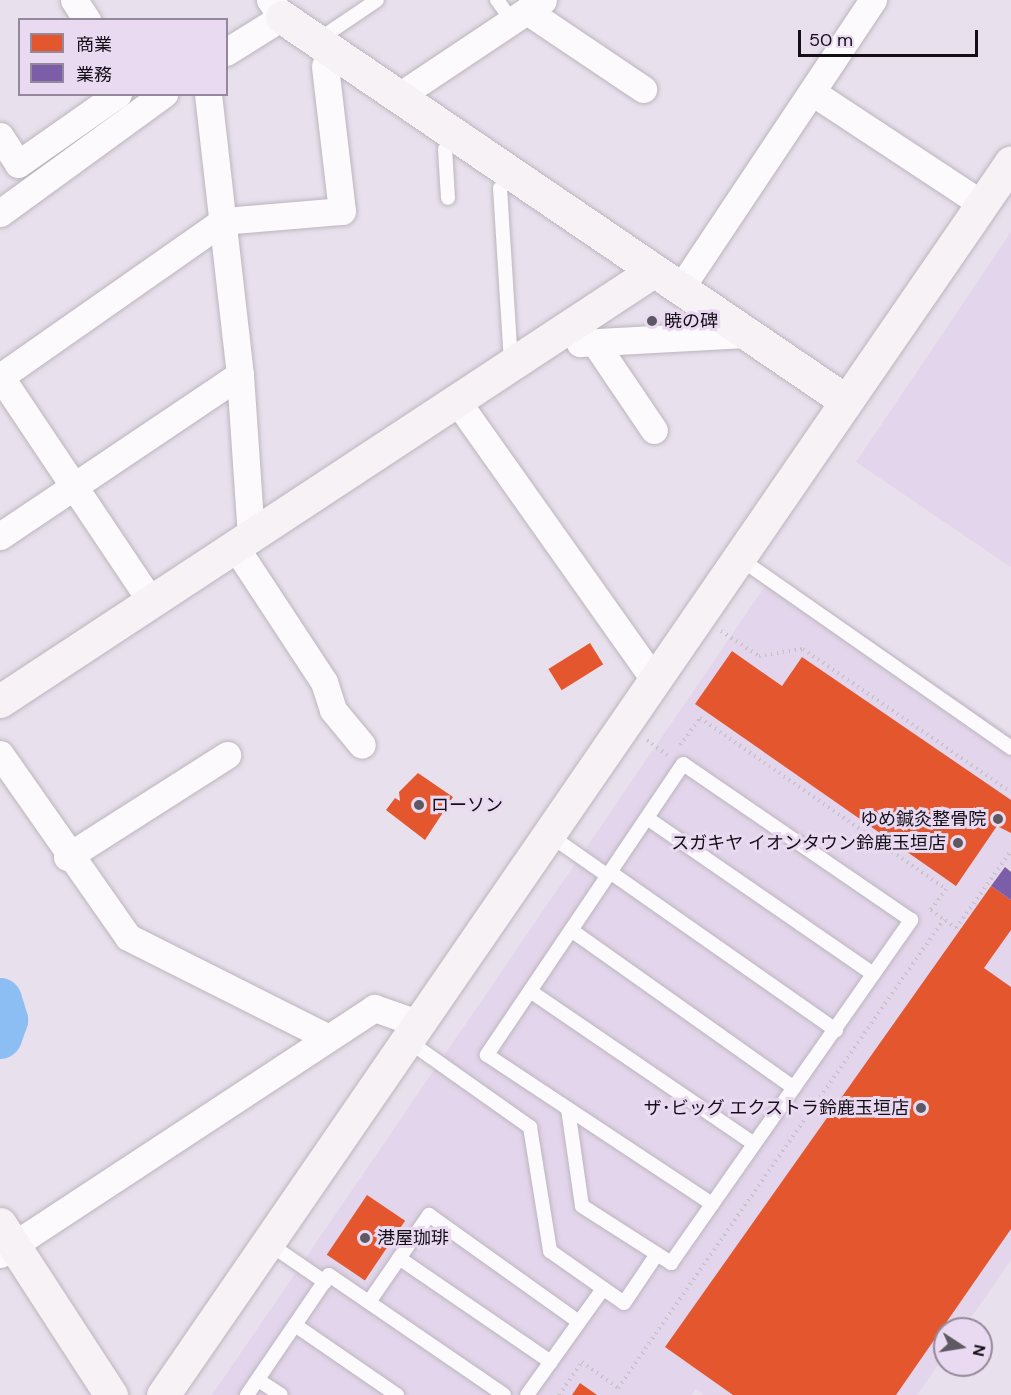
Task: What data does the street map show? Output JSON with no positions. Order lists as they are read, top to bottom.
{
  "places": [
    "暁の碑",
    "ローソン",
    "ゆめ鍼灸整骨院",
    "スガキヤ イオンタウン鈴鹿玉垣店",
    "ザ･ビッグ エクストラ鈴鹿玉垣店",
    "港屋珈琲"
  ],
  "legend": ["商業", "業務"],
  "scale_bar": "50 m",
  "north": "right"
}
